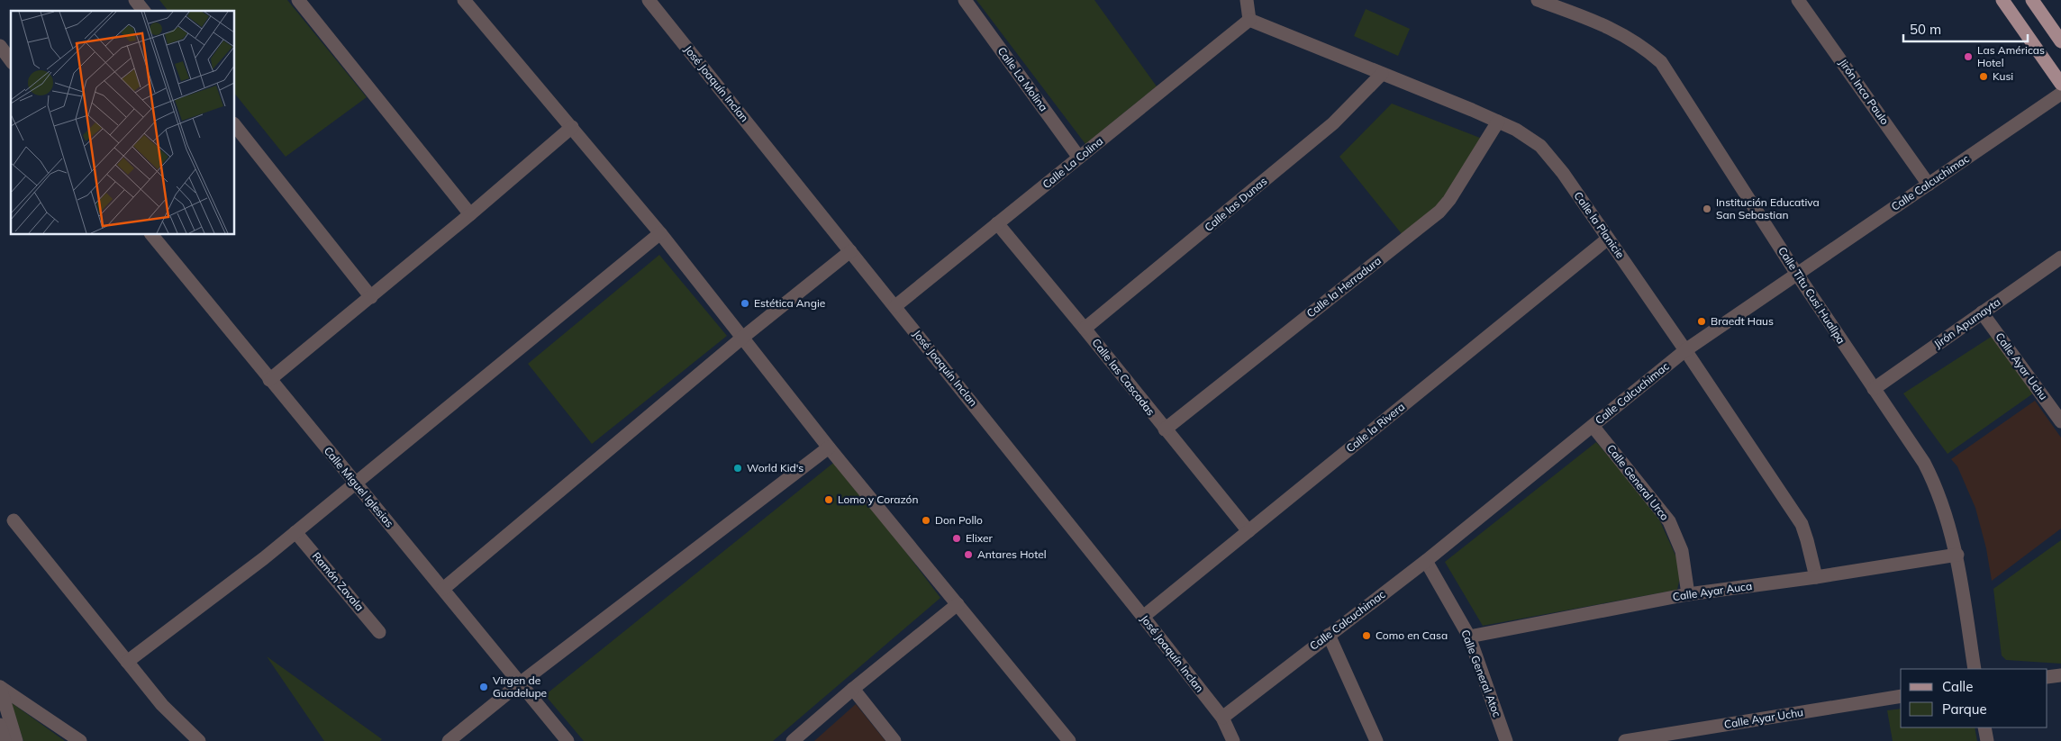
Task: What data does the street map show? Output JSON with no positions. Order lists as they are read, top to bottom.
{
  "streets": {
    "street": [
      "Calle La Molina",
      "José Joaquín Inclan",
      "Jirón Inca Paulo",
      "Calle La Colina",
      "Calle Calcuchimac",
      "Calle las Dunas",
      "Calle la Planicie",
      "Calle la Herradura",
      "Calle Titu Cusi Huallpa",
      "Jirón Apumayta",
      "Calle Ayar Uchu",
      "Calle las Cascadas",
      "Calle la Rivera",
      "Calle General Urco",
      "Calle Miguel Iglesias",
      "Ramón Zavala",
      "Calle Ayar Auca",
      "Calle General Atoc"
    ]
  },
  "crossings": [
    ["Calle La Molina", "Calle La Colina"],
    ["José Joaquín Inclan", "Calle La Colina"],
    ["José Joaquín Inclan", "Calle Calcuchimac"],
    ["José Joaquín Inclan", "Calle la Rivera"],
    ["Jirón Inca Paulo", "Calle Calcuchimac"],
    ["Calle La Colina", "Calle la Planicie"],
    ["Calle La Colina", "Calle las Cascadas"],
    ["Calle Calcuchimac", "Calle la Planicie"],
    ["Calle Calcuchimac", "Calle Titu Cusi Huallpa"],
    ["Calle Calcuchimac", "Calle General Urco"],
    ["Calle Calcuchimac", "Calle General Atoc"],
    ["Calle las Dunas", "Calle la Planicie"],
    ["Calle las Dunas", "Calle las Cascadas"],
    ["Calle la Planicie", "Calle la Herradura"],
    ["Calle la Planicie", "Calle la Rivera"],
    ["Calle la Planicie", "Calle Ayar Auca"],
    ["Calle la Herradura", "Calle las Cascadas"],
    ["Calle Titu Cusi Huallpa", "Jirón Apumayta"],
    ["Calle Titu Cusi Huallpa", "Calle Ayar Auca"],
    ["Jirón Apumayta", "Calle Ayar Uchu"],
    ["Calle las Cascadas", "Calle la Rivera"],
    ["Calle General Urco", "Calle Ayar Auca"],
    ["Calle Ayar Auca", "Calle General Atoc"]
  ],
  "places": [
    "Las Américas Hotel",
    "Kusi",
    "Institución Educativa San Sebastian",
    "Estética Angie",
    "Braedt Haus",
    "World Kid's",
    "Lomo y Corazón",
    "Don Pollo",
    "Elixer",
    "Antares Hotel",
    "Como en Casa",
    "Virgen de Guadelupe"
  ],
  "legend": ["Calle", "Parque"],
  "scale_bar": "50 m"
}
